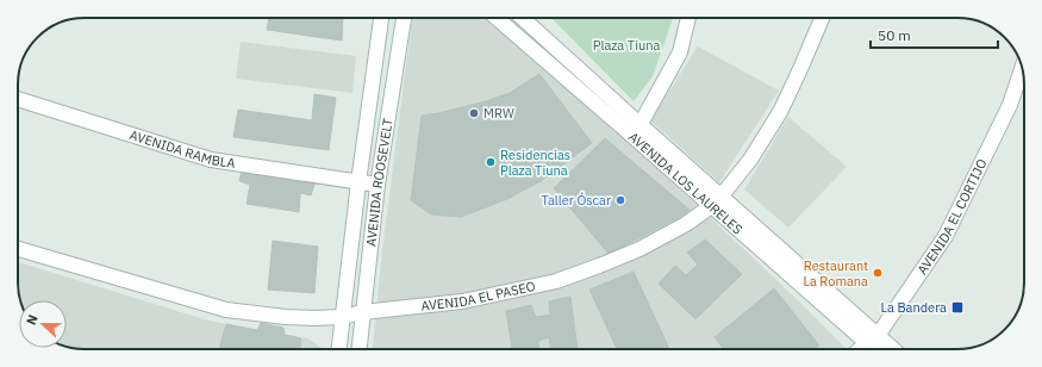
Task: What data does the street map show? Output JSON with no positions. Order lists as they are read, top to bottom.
{
  "streets": {
    "street": [
      "AVENIDA RAMBLA",
      "AVENIDA ROOSEVELT",
      "AVENIDA LOS LAURELES",
      "AVENIDA EL CORTIJO",
      "AVENIDA EL PASEO"
    ]
  },
  "crossings": [
    ["AVENIDA RAMBLA", "AVENIDA ROOSEVELT"],
    ["AVENIDA ROOSEVELT", "AVENIDA EL PASEO"],
    ["AVENIDA LOS LAURELES", "AVENIDA EL CORTIJO"],
    ["AVENIDA LOS LAURELES", "AVENIDA EL PASEO"]
  ],
  "parks": ["Plaza Tiuna"],
  "places": {
    "other": [
      "MRW",
      "Residencias Plaza Tiuna",
      "Taller Óscar",
      "Restaurant La Romana"
    ],
    "transit": ["La Bandera"]
  },
  "scale_bar": "50 m",
  "north": "left"
}
